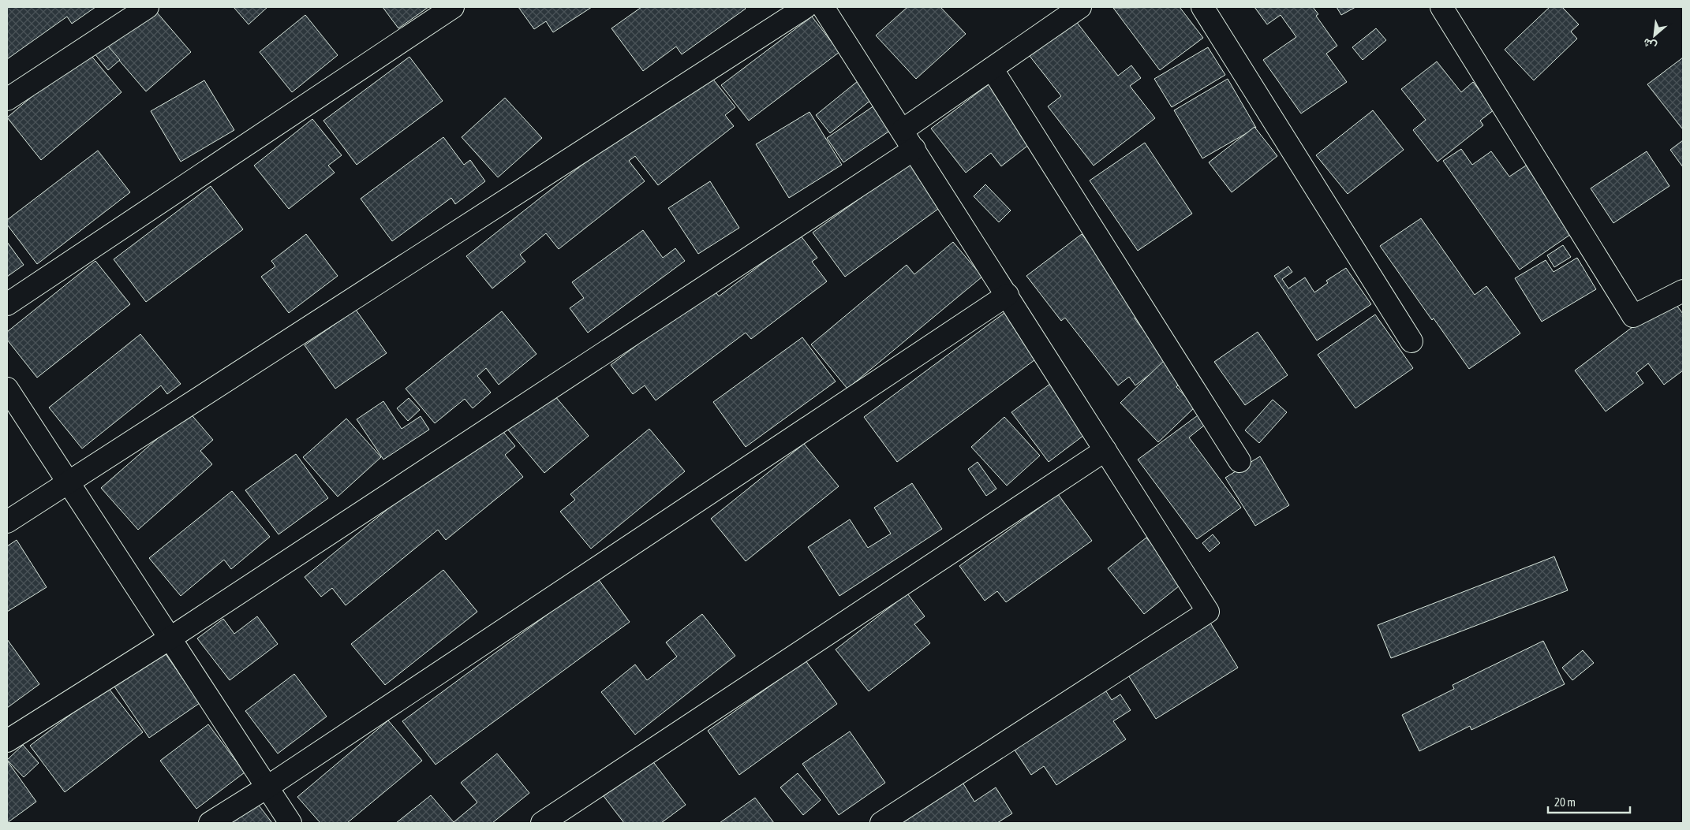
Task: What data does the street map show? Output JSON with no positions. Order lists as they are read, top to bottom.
{
  "scale_bar": "20 m",
  "north": "bottom left"
}
